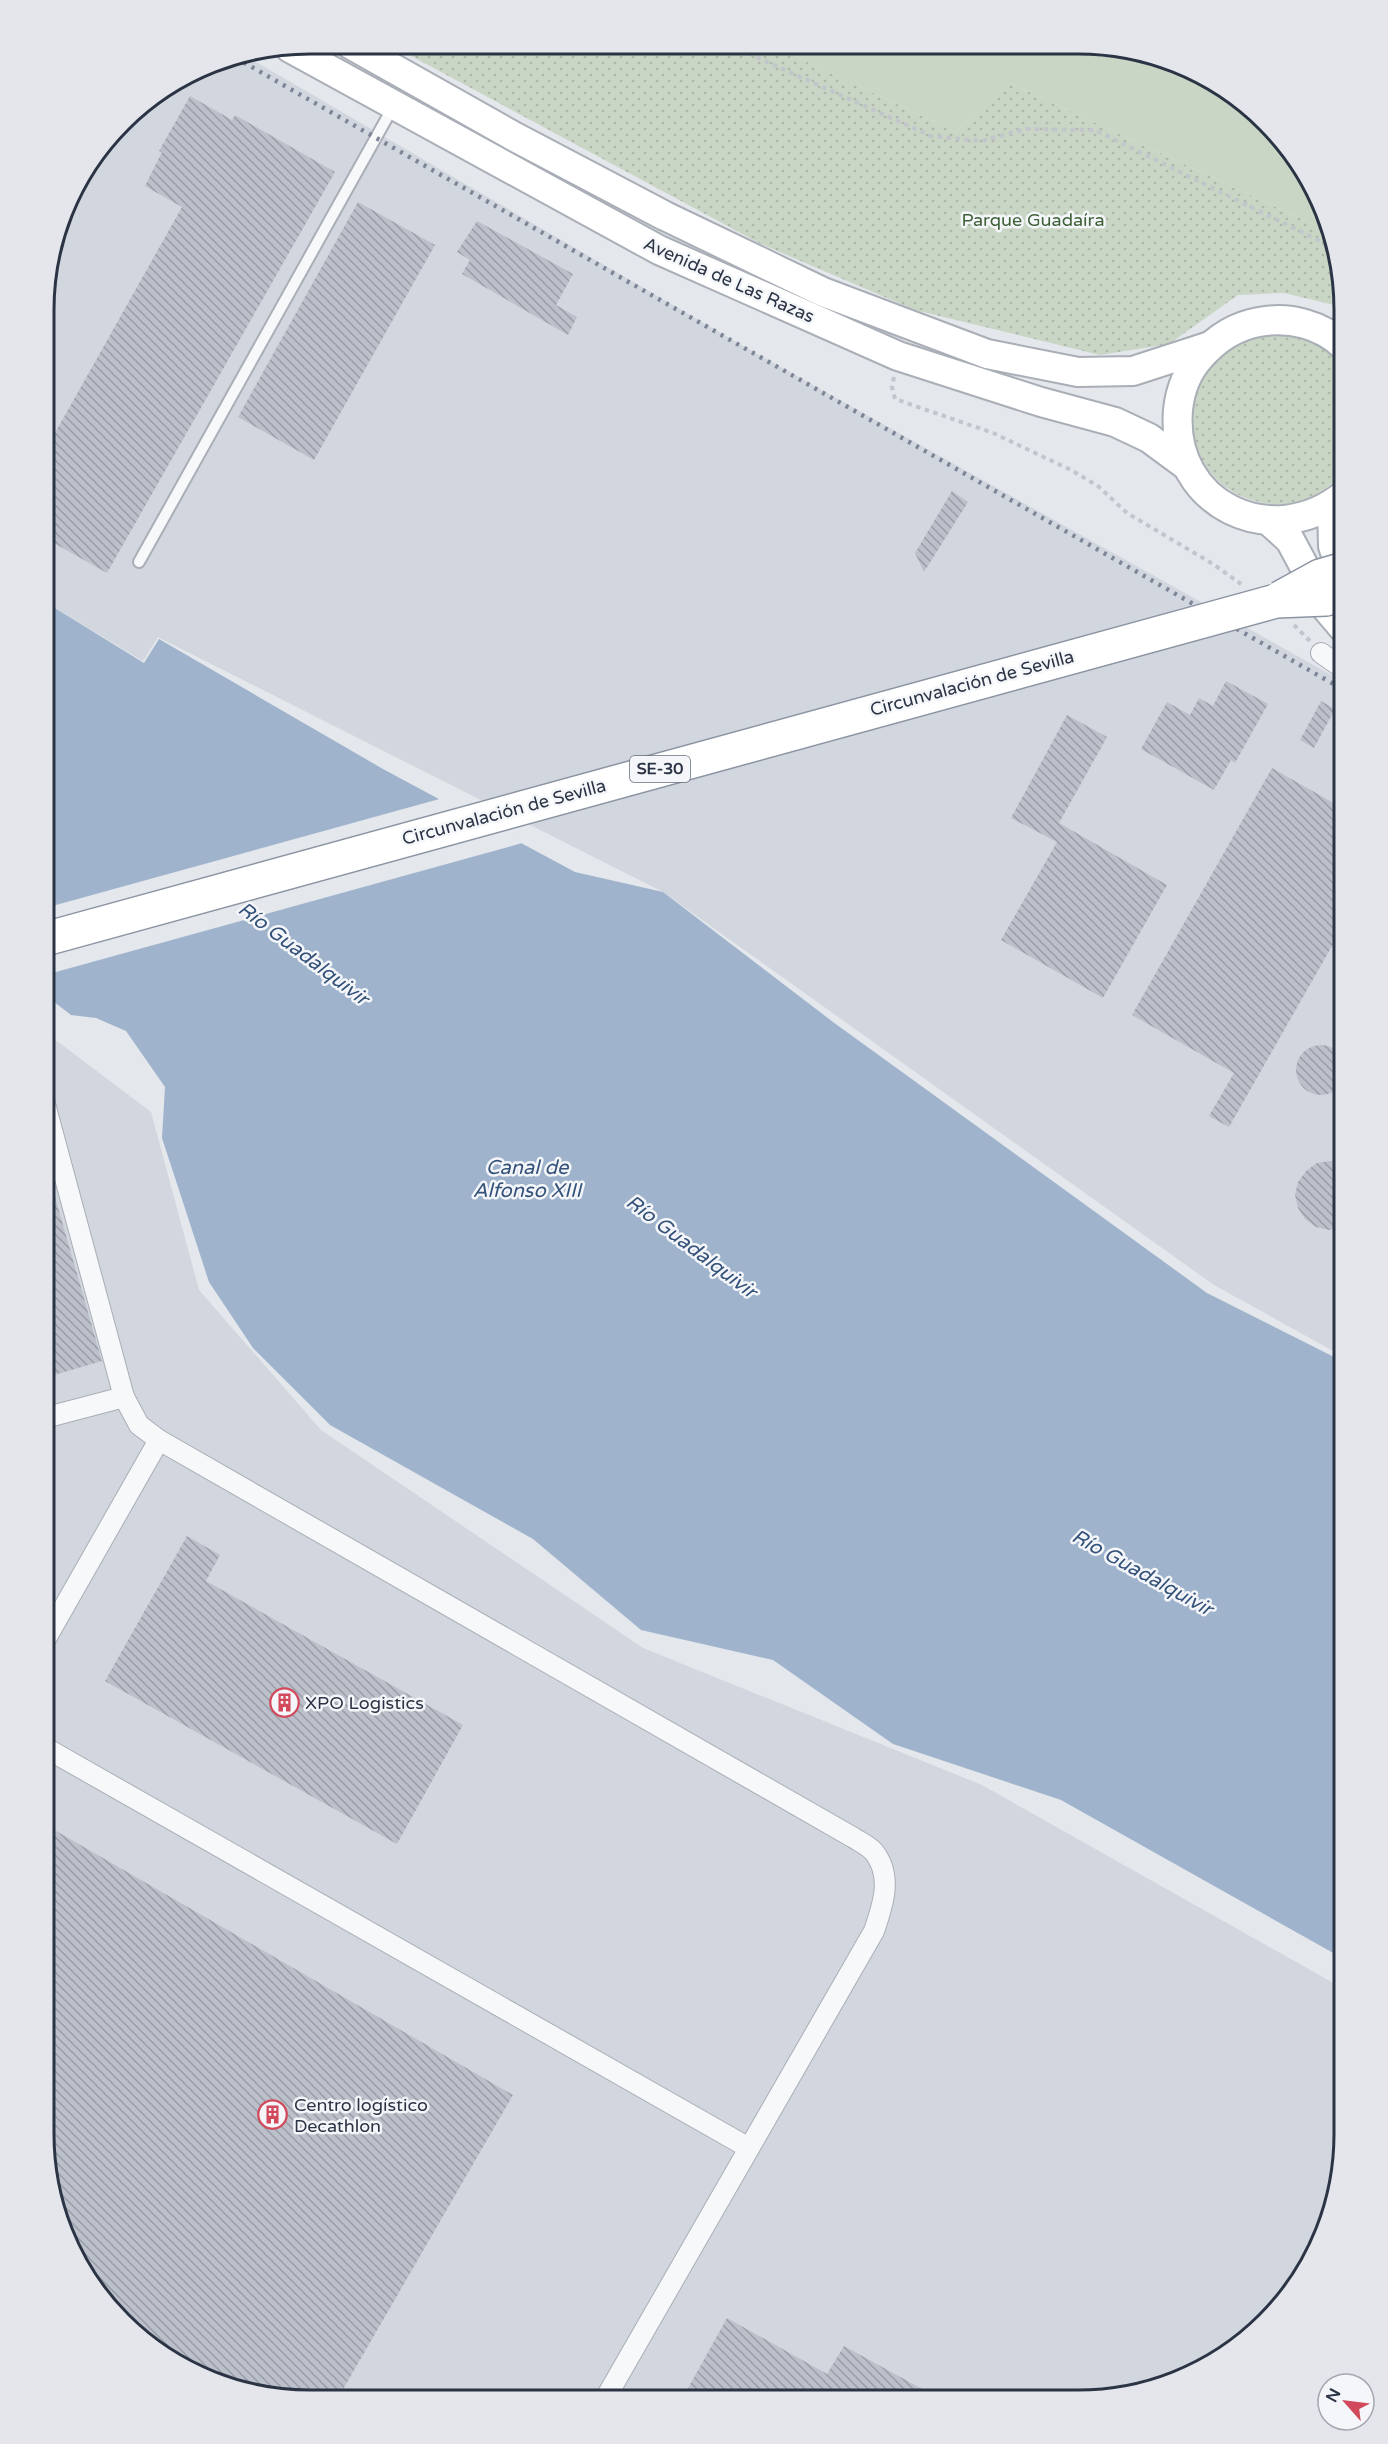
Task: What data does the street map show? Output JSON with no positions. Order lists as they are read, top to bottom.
{
  "streets": {
    "highway": ["Circunvalación de Sevilla", "SE-30"],
    "main road": ["Avenida de Las Razas"]
  },
  "water": ["Río Guadalquivir", "Canal de Alfonso XIII"],
  "parks": ["Parque Guadaíra"],
  "places": {
    "building": ["XPO Logistics", "Centro logístico Decathlon"]
  },
  "north": "top left"
}
